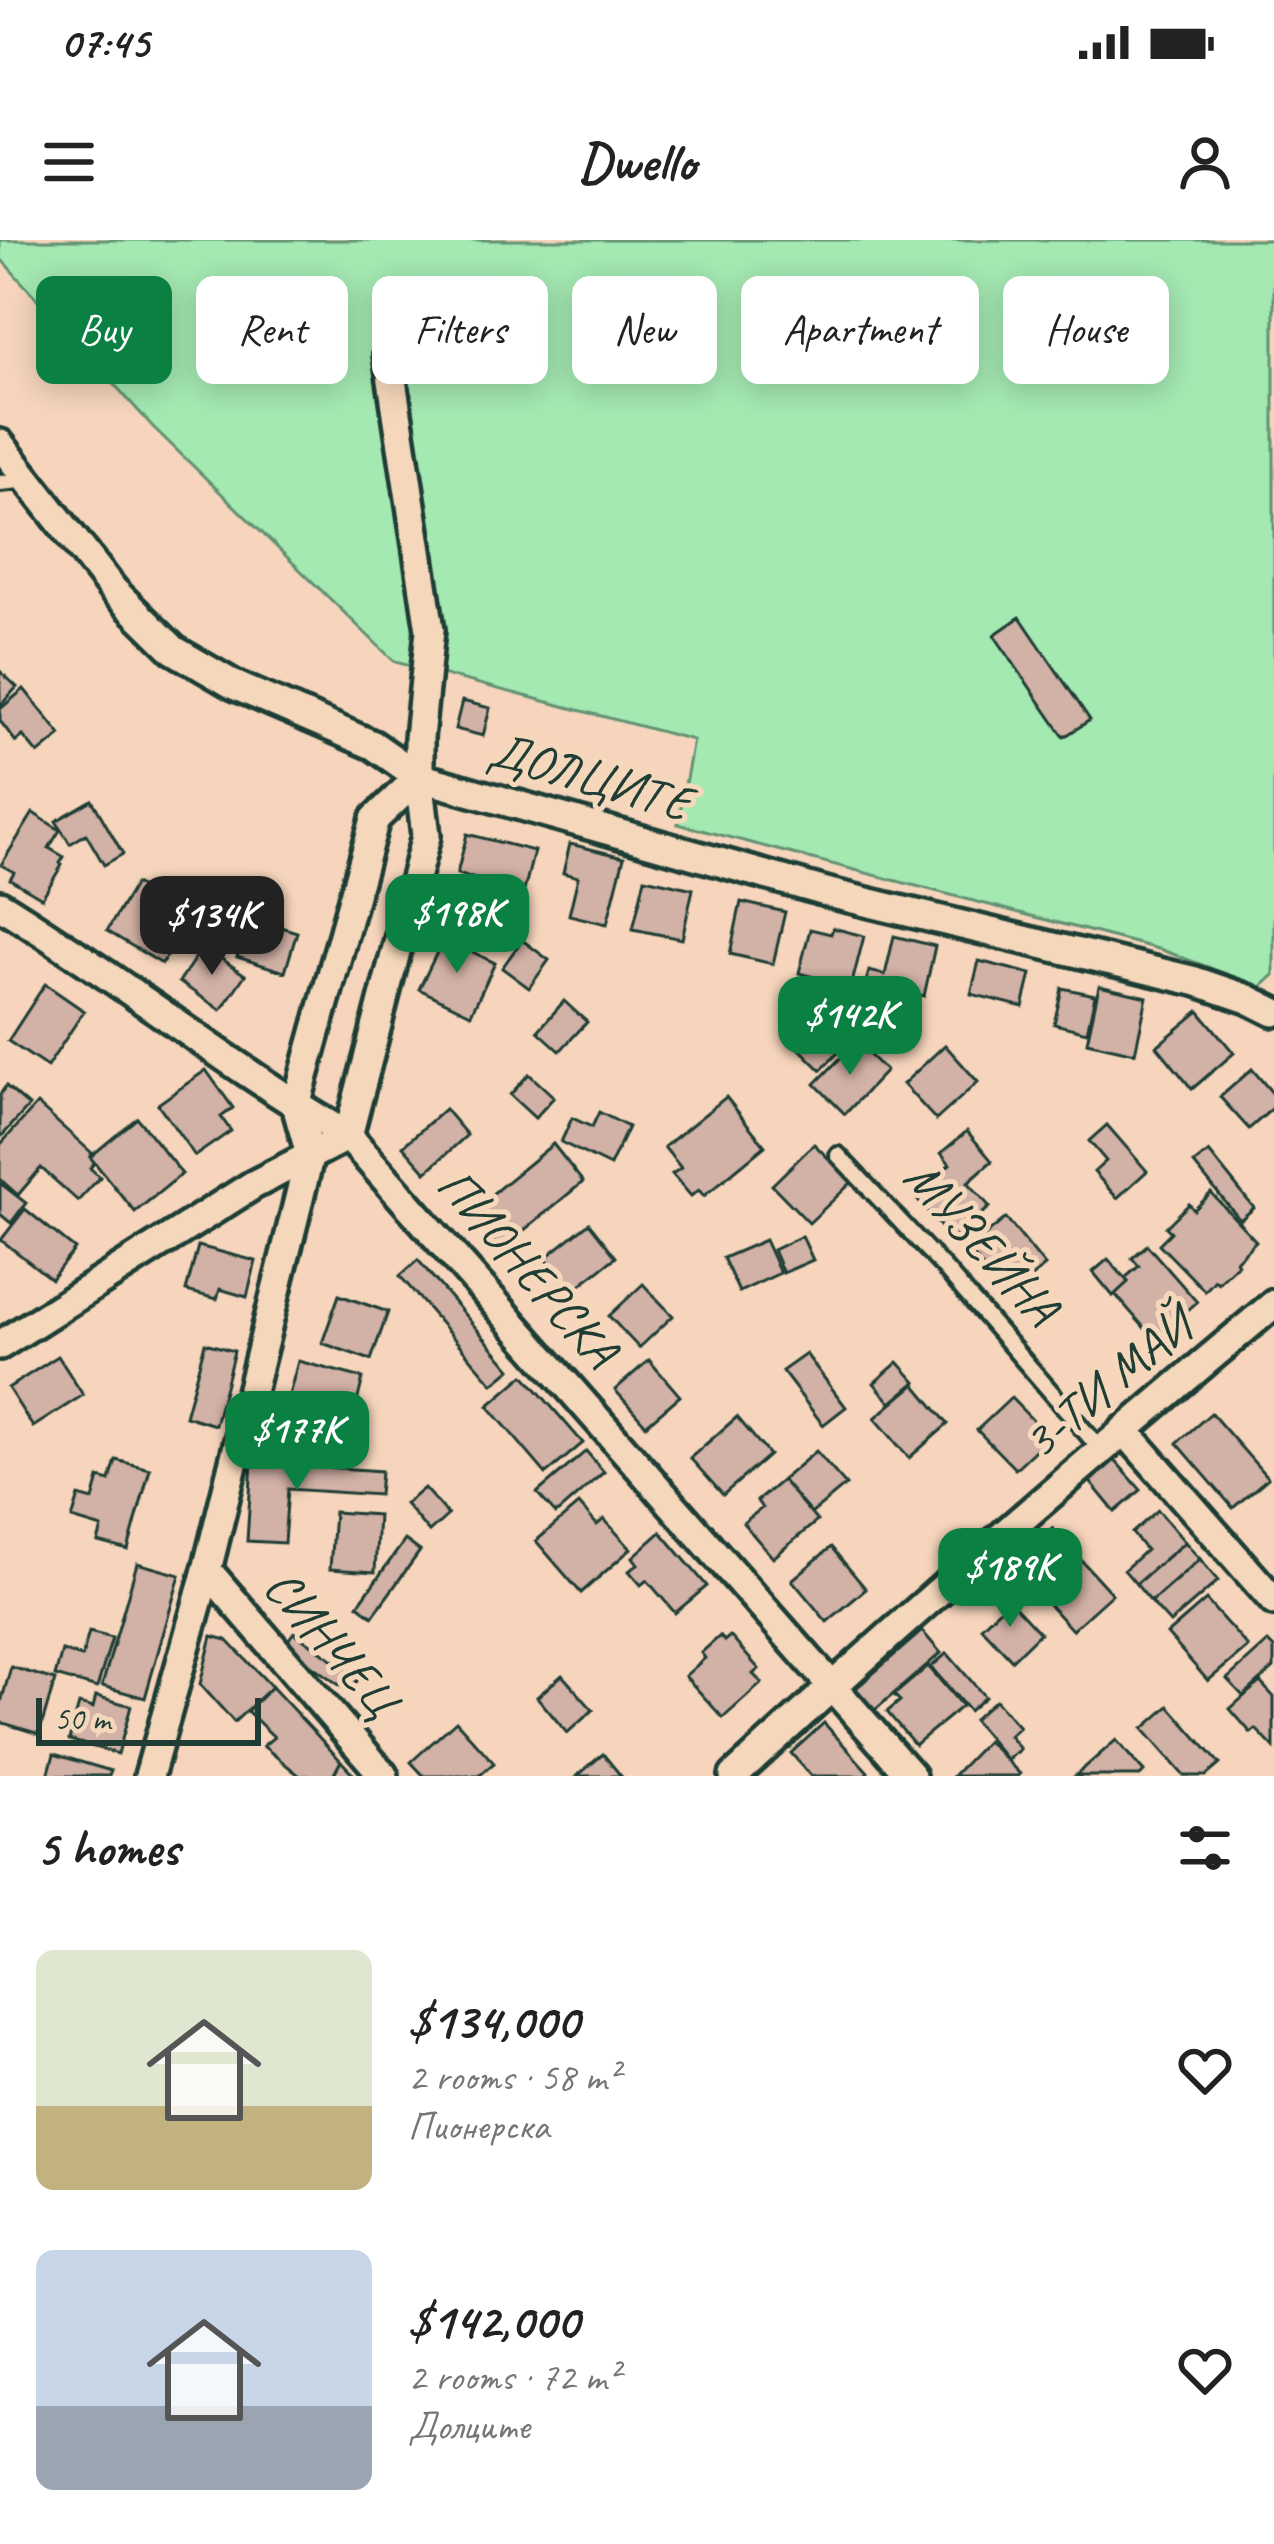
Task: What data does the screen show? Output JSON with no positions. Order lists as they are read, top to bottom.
{
  "streets": {
    "street": [
      "ДОЛЦИТЕ",
      "ПИОНЕРСКА",
      "3-ТИ МАЙ",
      "СИНЧЕЦ"
    ],
    "lane": ["МУЗЕЙНА"]
  },
  "crossings": [
    ["МУЗЕЙНА", "3-ТИ МАЙ"],
    ["ПИОНЕРСКА", "3-ТИ МАЙ"]
  ],
  "scale_bar": "50 m",
  "page": {
    "status": "07:45",
    "header": "Dwello",
    "chip": [
      "Buy",
      "Rent",
      "Filters",
      "New",
      "Apartment",
      "House"
    ],
    "price": [
      "$198K",
      "$134K",
      "$142K",
      "$177K",
      "$189K"
    ],
    "scale": "50 m",
    "heading": "5 homes",
    "list": [
      {
        "name": "$134,000",
        "note": "2 rooms · 58 m² · Пионерска"
      },
      {
        "name": "$142,000",
        "note": "2 rooms · 72 m² · Долците"
      }
    ]
  }
}
